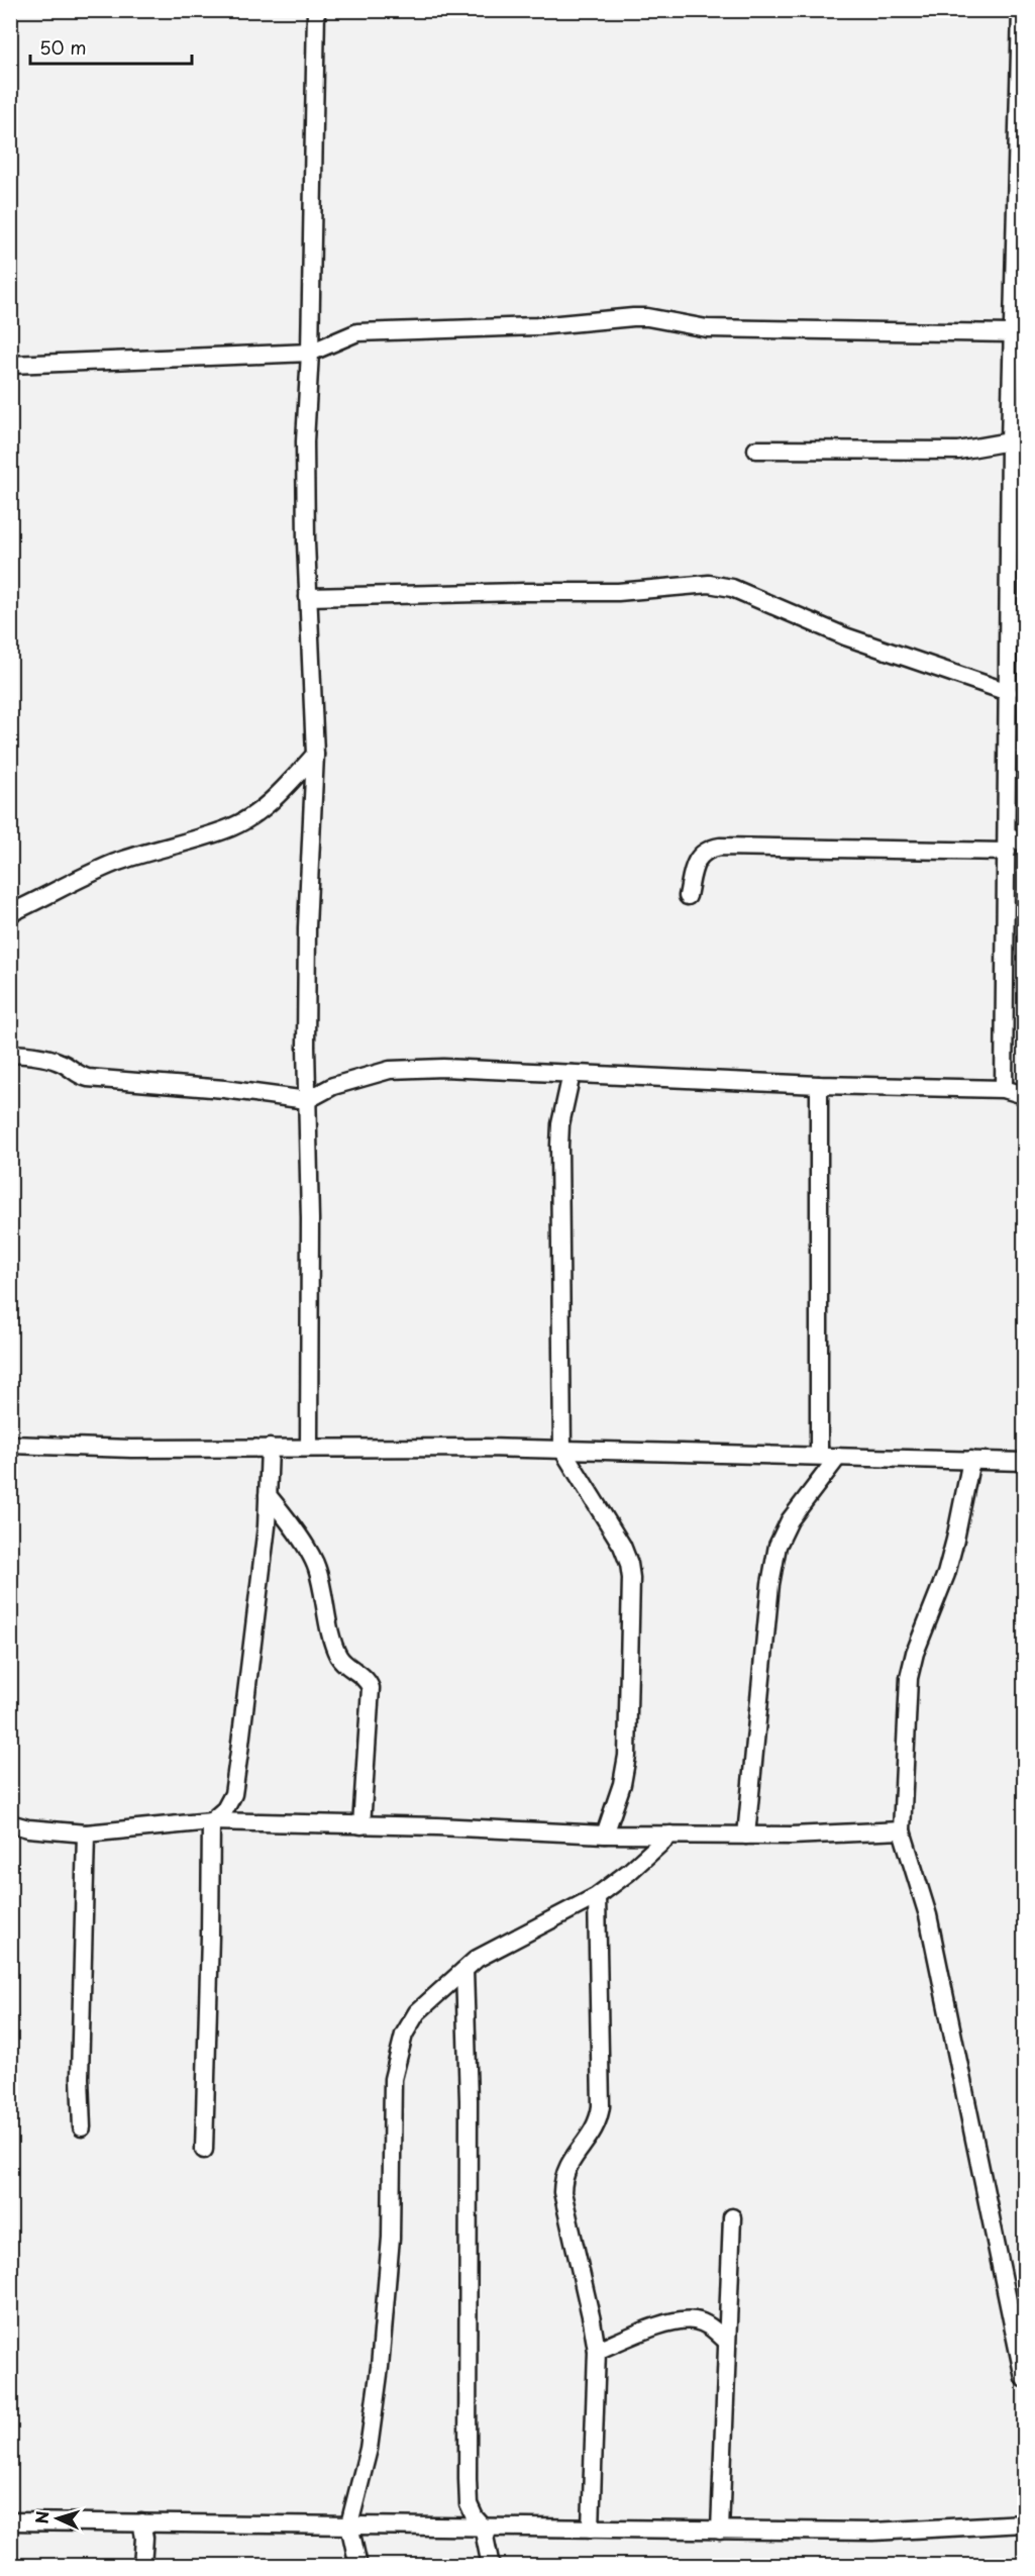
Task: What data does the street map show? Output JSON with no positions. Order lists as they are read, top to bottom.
{
  "scale_bar": "50 m",
  "north": "left"
}
